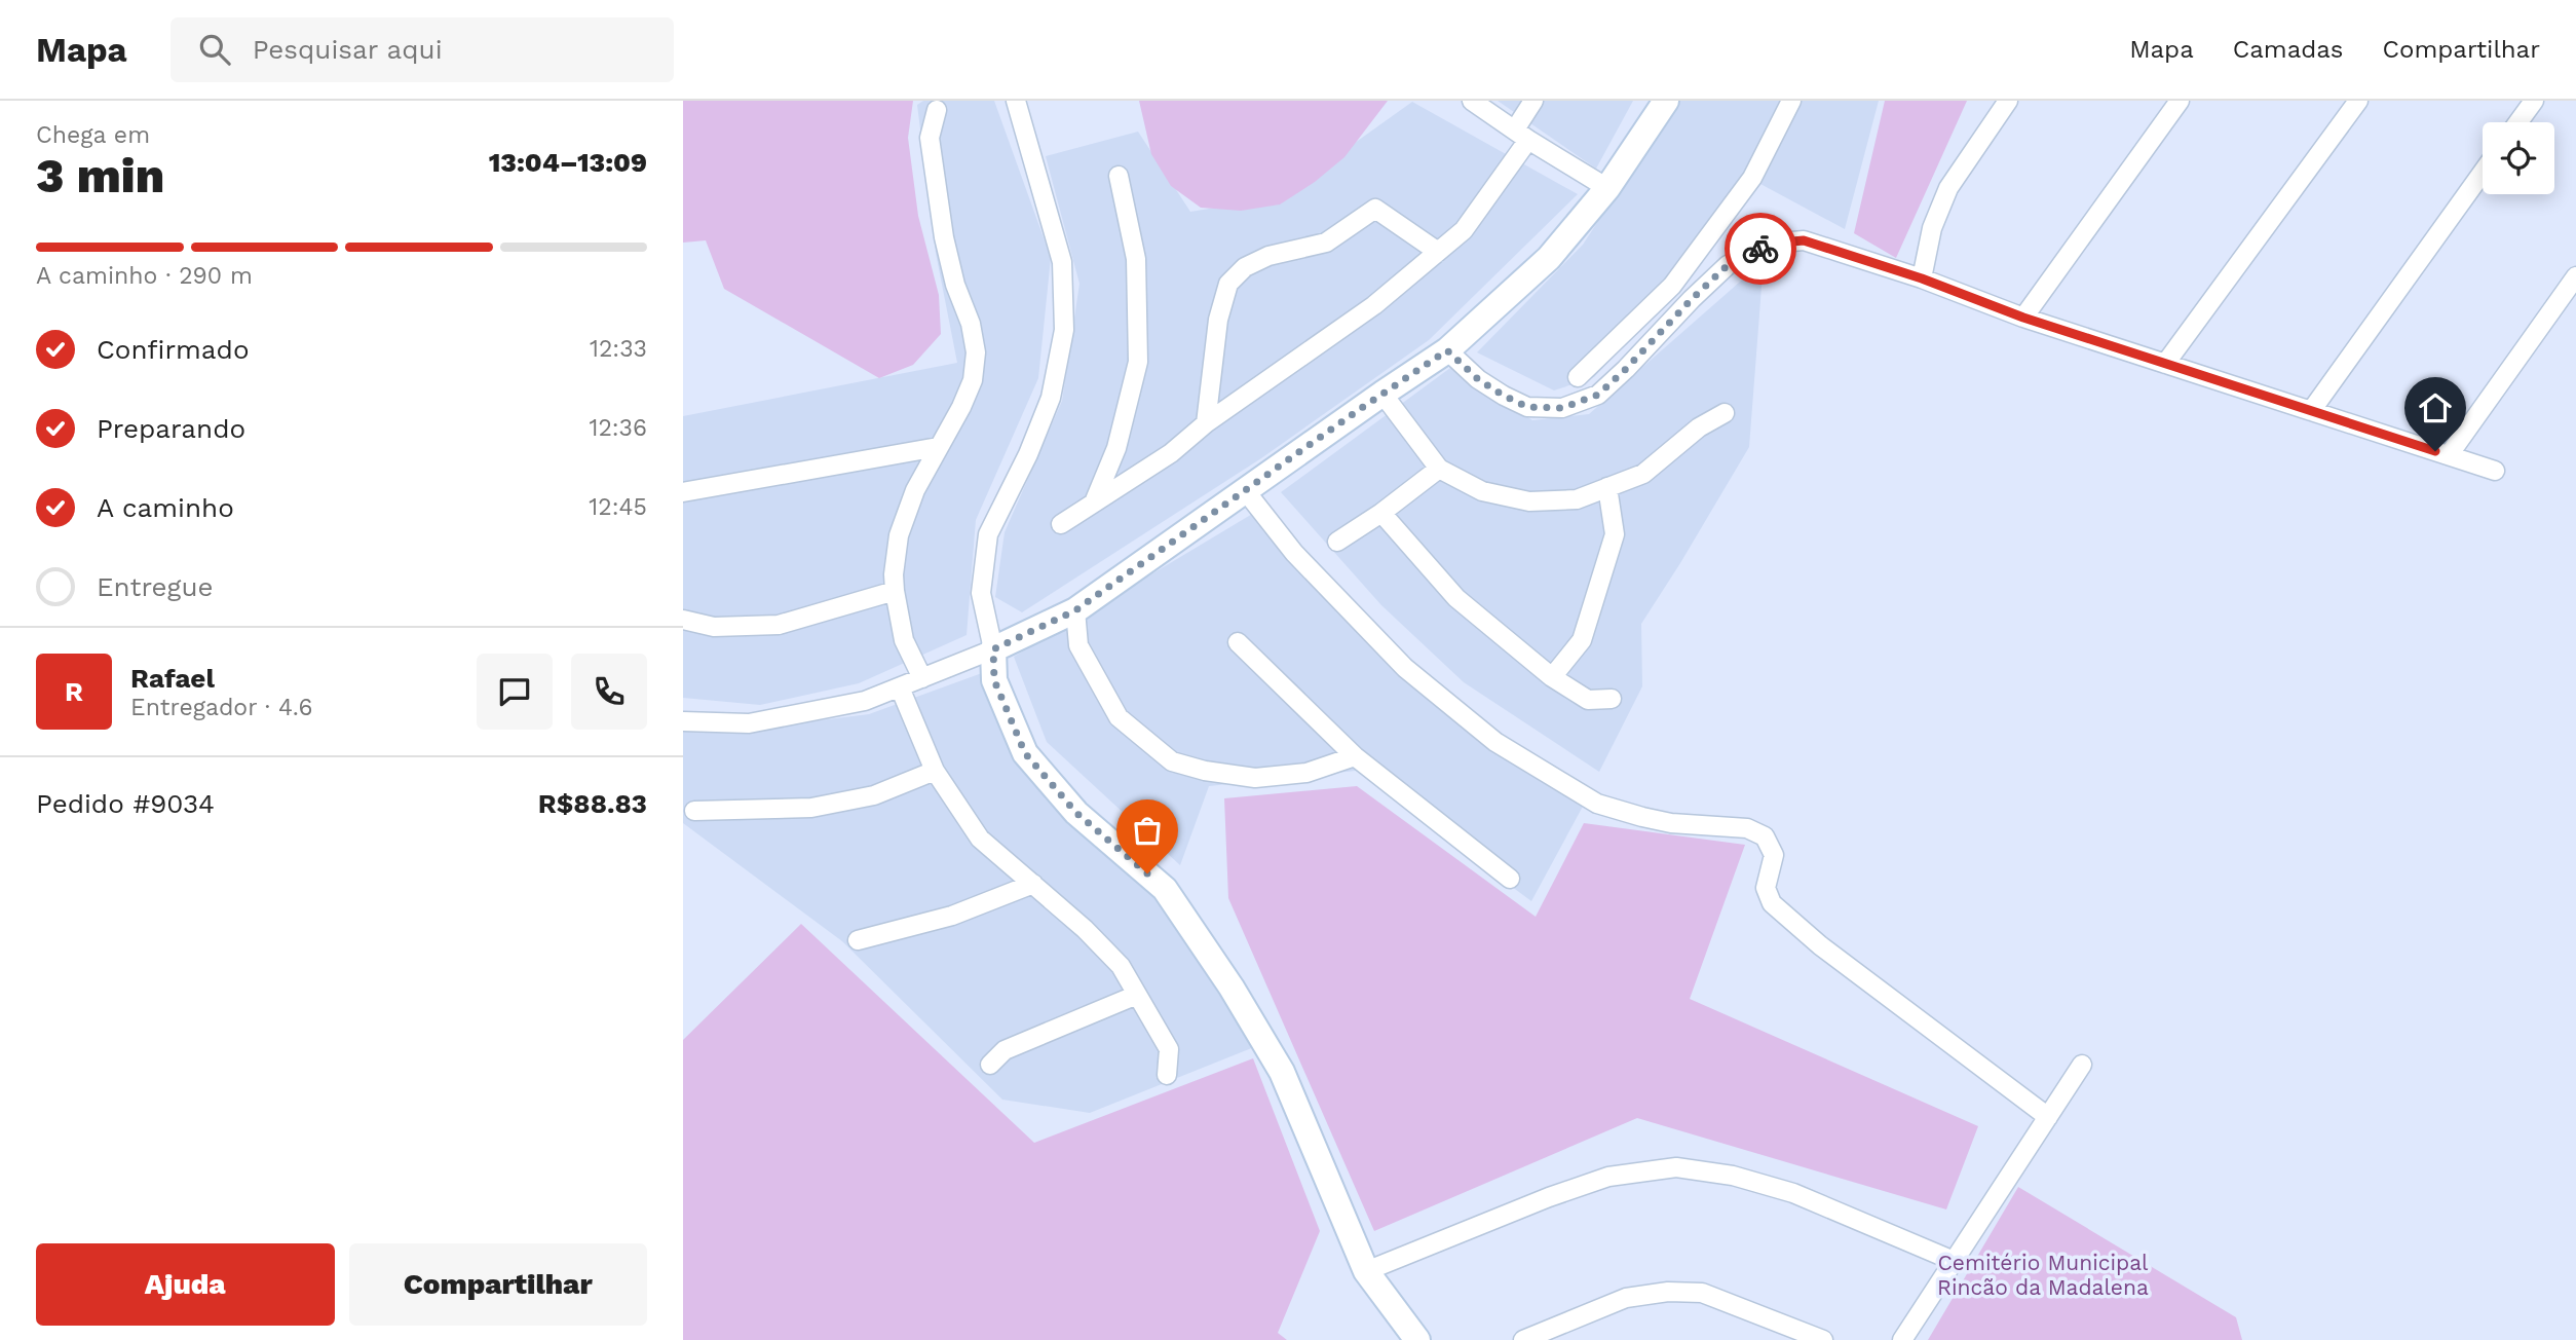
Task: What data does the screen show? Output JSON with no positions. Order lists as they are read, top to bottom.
{
  "parks": ["Cemitério Municipal Rincão da Madalena"],
  "page": {
    "header": "Mapa",
    "search": "Pesquisar aqui",
    "nav": ["Mapa", "Camadas", "Compartilhar"],
    "heading": ["3 min", "Chega em", "13:04–13:09"],
    "panel": [
      "Rafael",
      "Entregador · 4.6",
      "Pedido #9034",
      "R$88.83"
    ],
    "bar": "A caminho · 290 m",
    "list": [
      ["Confirmado", "12:33"],
      ["Preparando", "12:36"],
      ["A caminho", "12:45"],
      "Entregue"
    ],
    "round": "R",
    "buttons": ["Ajuda", "Compartilhar"]
  }
}
